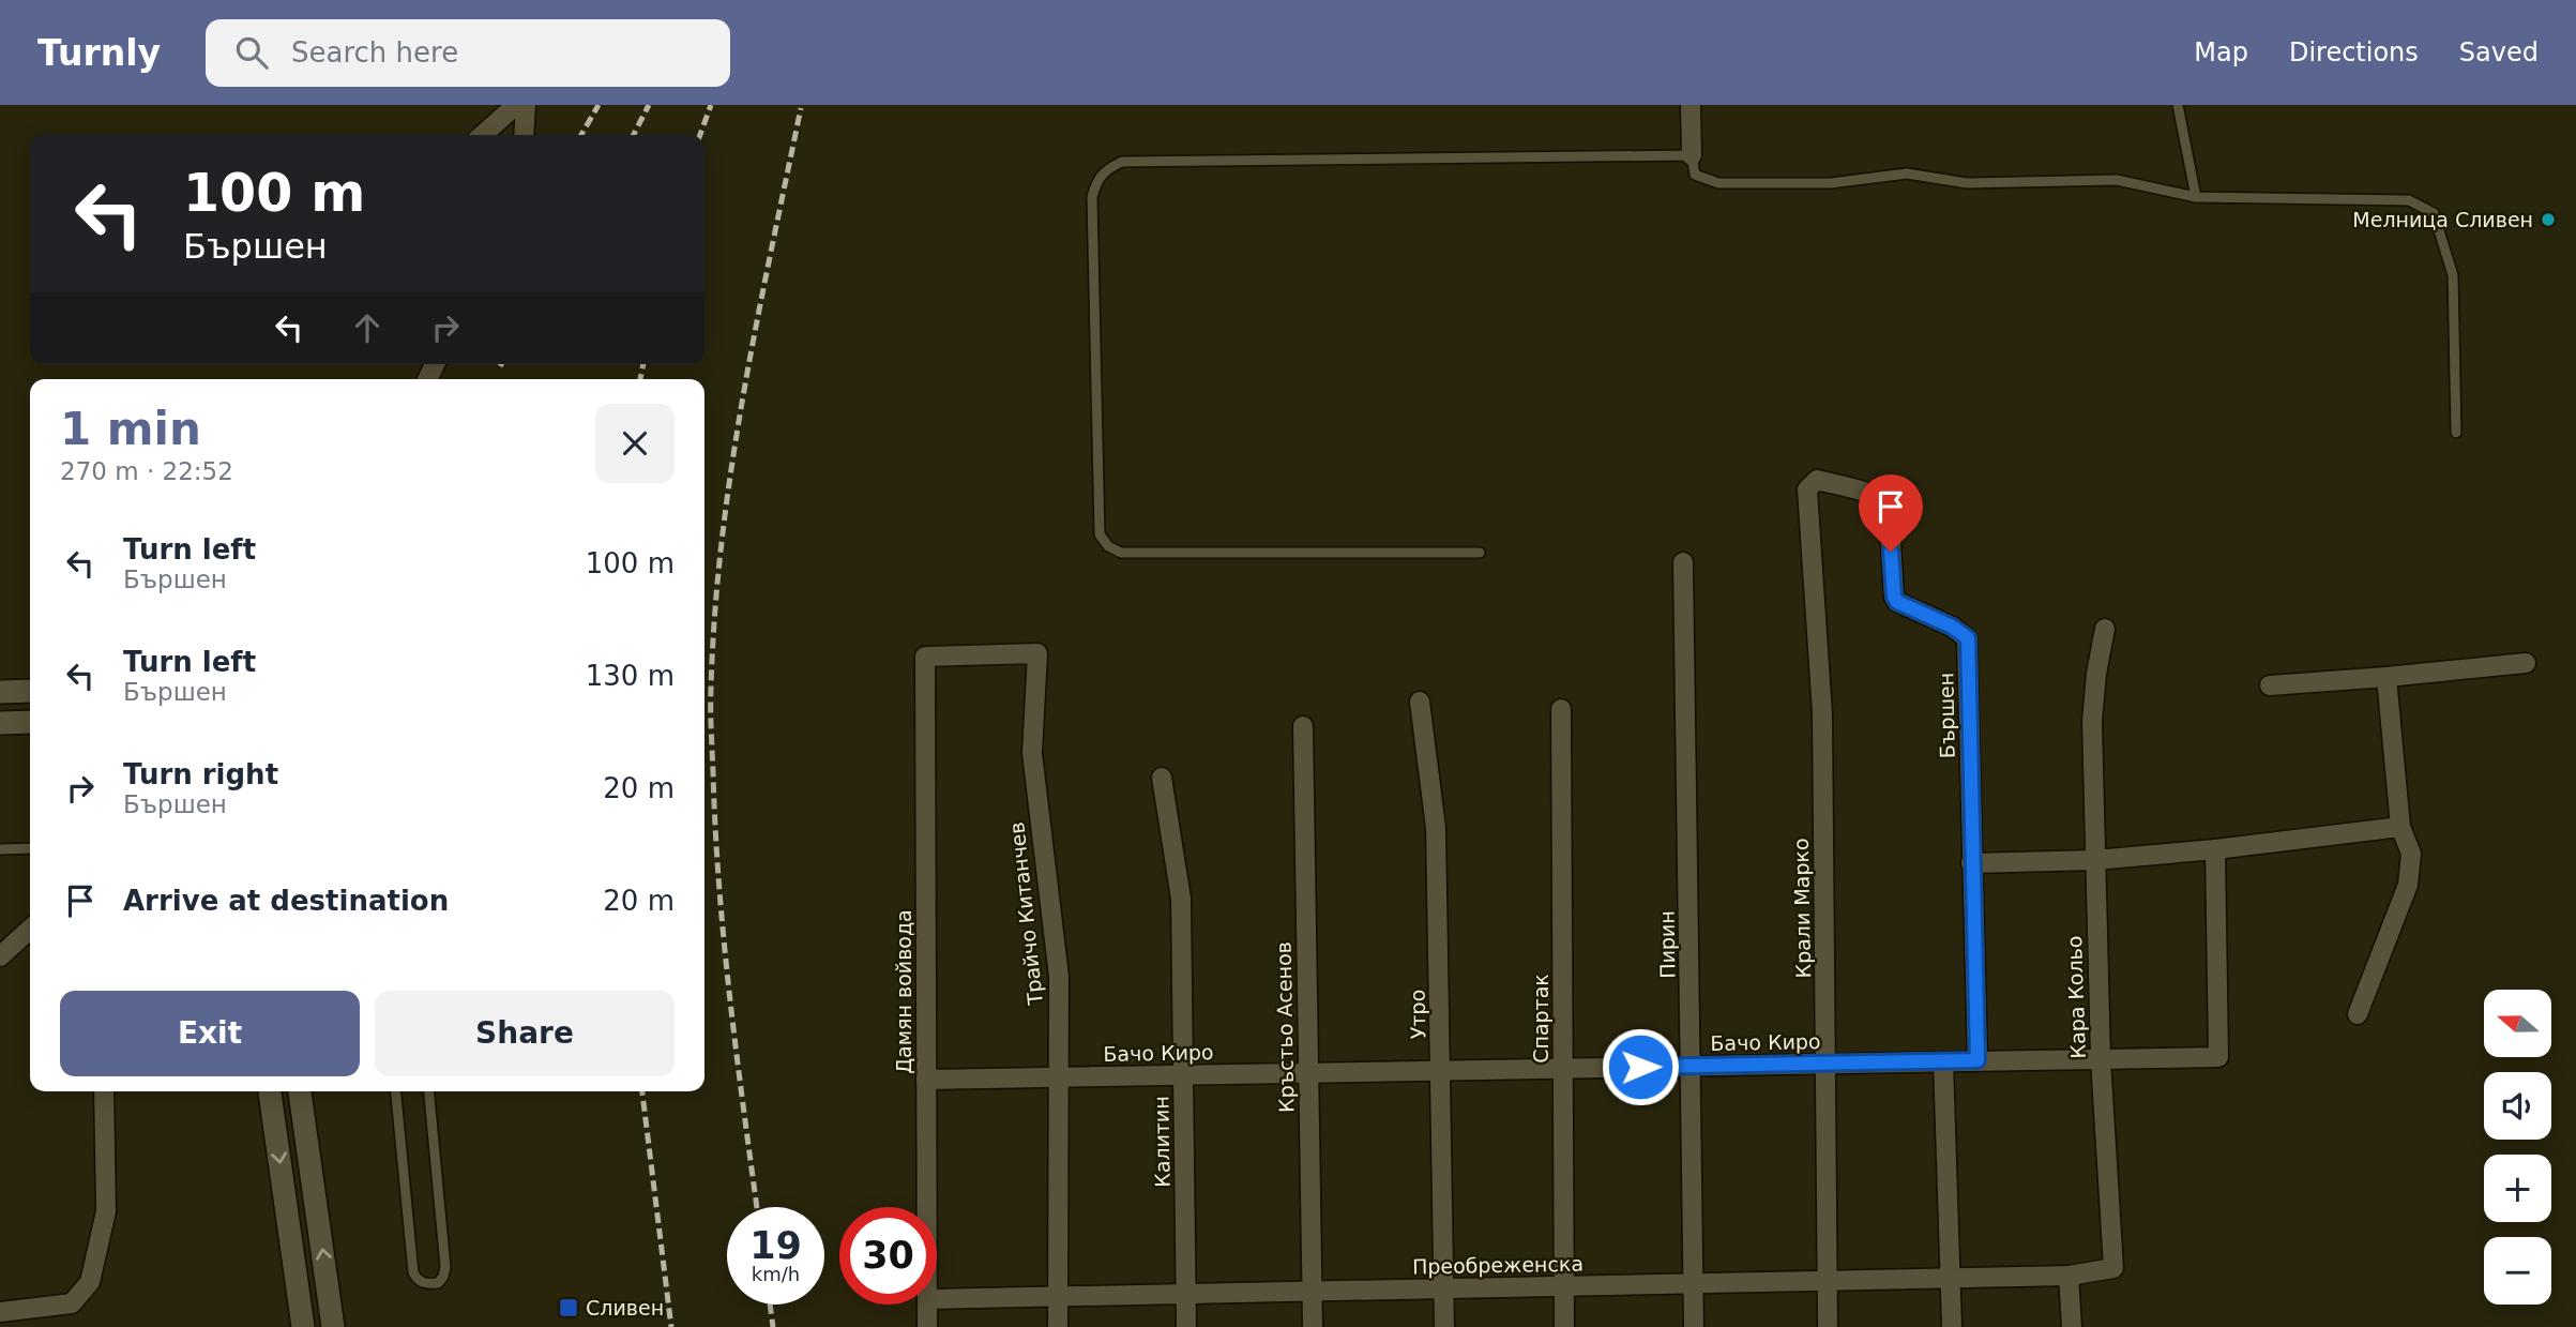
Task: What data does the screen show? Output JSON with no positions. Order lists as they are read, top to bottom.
{
  "streets": {
    "street": [
      "Бършен",
      "Крали Марко",
      "Трайчо Китанчев",
      "Пирин",
      "Дамян войвода",
      "Кара Кольо",
      "Утро",
      "Спартак",
      "Кръстьо Асенов",
      "Бачо Киро",
      "Калитин",
      "Преобреженска"
    ]
  },
  "crossings": [
    ["Бършен", "Крали Марко"],
    ["Бършен", "Бачо Киро"],
    ["Крали Марко", "Бачо Киро"],
    ["Крали Марко", "Преобреженска"],
    ["Трайчо Китанчев", "Дамян войвода"],
    ["Трайчо Китанчев", "Бачо Киро"],
    ["Трайчо Китанчев", "Преобреженска"],
    ["Пирин", "Бачо Киро"],
    ["Пирин", "Преобреженска"],
    ["Дамян войвода", "Бачо Киро"],
    ["Кара Кольо", "Бачо Киро"],
    ["Кара Кольо", "Преобреженска"],
    ["Утро", "Бачо Киро"],
    ["Утро", "Преобреженска"],
    ["Спартак", "Бачо Киро"],
    ["Спартак", "Преобреженска"],
    ["Кръстьо Асенов", "Бачо Киро"],
    ["Кръстьо Асенов", "Преобреженска"],
    ["Бачо Киро", "Калитин"],
    ["Калитин", "Преобреженска"]
  ],
  "places": {
    "other": ["Мелница Сливен"],
    "transit": ["Сливен"]
  },
  "north": "left",
  "page": {
    "header": "Turnly",
    "search": "Search here",
    "nav": ["Map", "Directions", "Saved"],
    "turn": ["100 m", "Бършен"],
    "heading": ["1 min", "270 m · 22:52"],
    "list": [
      {
        "name": "Turn left",
        "note": "Бършен",
        "value": "100 m"
      },
      {
        "name": "Turn left",
        "note": "Бършен",
        "value": "130 m"
      },
      {
        "name": "Turn right",
        "note": "Бършен",
        "value": "20 m"
      },
      {
        "name": "Arrive at destination",
        "value": "20 m"
      }
    ],
    "buttons": ["Exit", "Share"],
    "map_buttons": ["+", "−"],
    "speed": "19 km/h",
    "limit": "30"
  }
}
